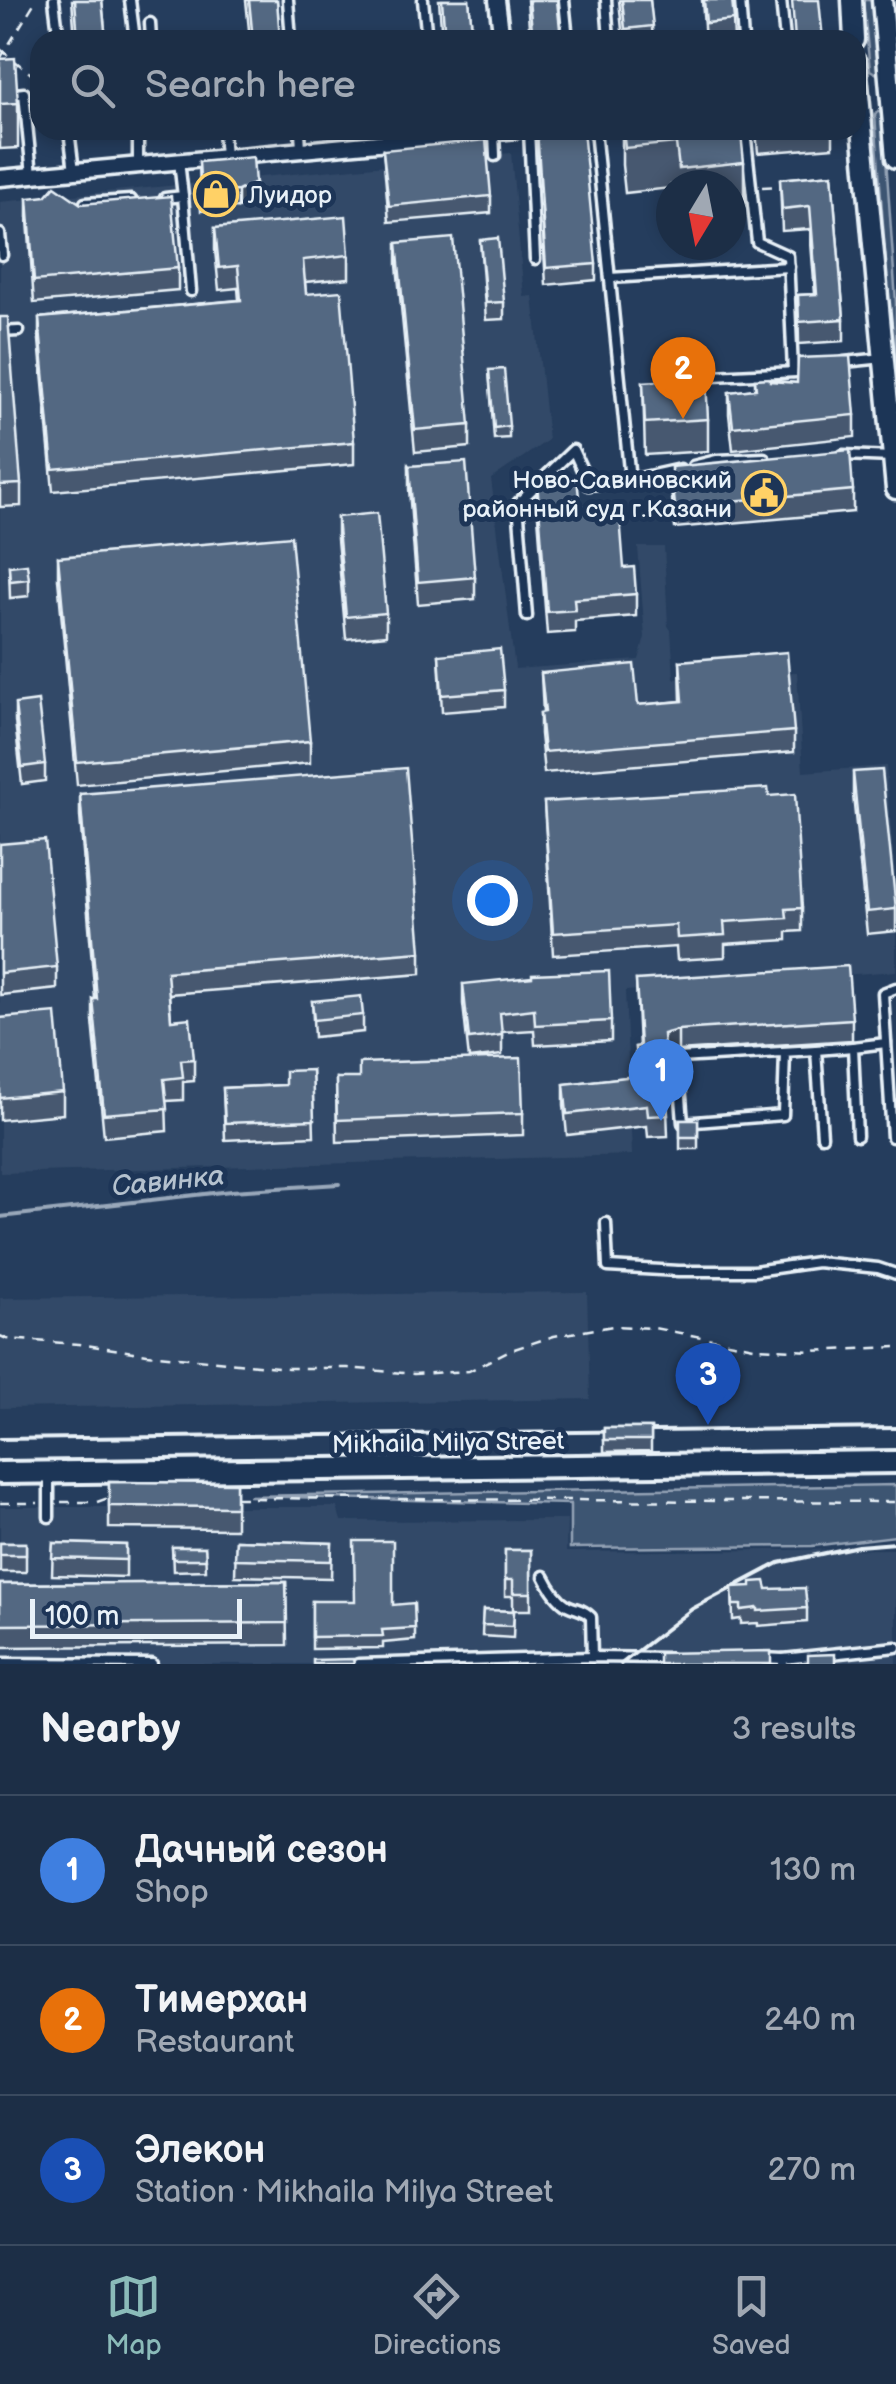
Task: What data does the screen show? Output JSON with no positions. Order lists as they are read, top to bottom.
{
  "streets": {
    "main road": ["Mikhaila Milya Street"]
  },
  "water": ["Савинка"],
  "places": {
    "shop": ["Луидор"],
    "public building": ["Ново-Савиновский районный суд г.Казани"]
  },
  "scale_bar": "100 m",
  "north": "bottom",
  "page": {
    "search": "Search here",
    "pins": ["2", "1", "3"],
    "scale": "100 m",
    "heading": ["Nearby", "3 results"],
    "list": [
      {
        "mark": "1",
        "name": "Дачный сезон",
        "note": "Shop",
        "value": "130 m"
      },
      {
        "mark": "2",
        "name": "Тимерхан",
        "note": "Restaurant",
        "value": "240 m"
      },
      {
        "mark": "3",
        "name": "Элекон",
        "note": "Station · Mikhaila Milya Street",
        "value": "270 m"
      }
    ],
    "nav": ["Map", "Directions", "Saved"]
  }
}
